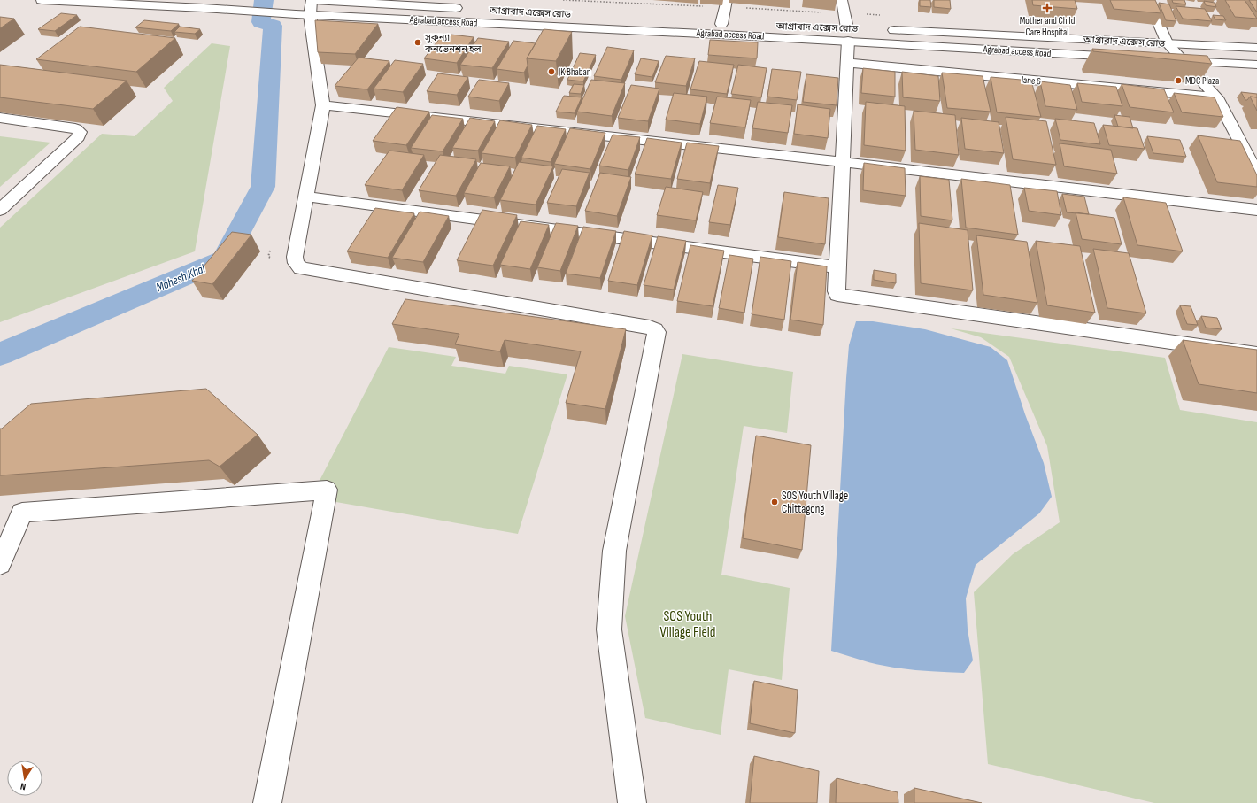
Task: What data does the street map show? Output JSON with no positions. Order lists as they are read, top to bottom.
{
  "streets": {
    "street": ["আগ্রাবাদ এক্সেস রোড", "Agrabad access Road", "lane 6"]
  },
  "water": ["Mohesh Khal"],
  "parks": ["SOS Youth Village Field"],
  "places": {
    "health": ["Mother and Child Care Hospital"],
    "other": [
      "সুকন্যা কনভেনশন হল",
      "JK Bhaban",
      "MDC Plaza",
      "SOS Youth Village Chittagong"
    ]
  },
  "north": "bottom"
}
